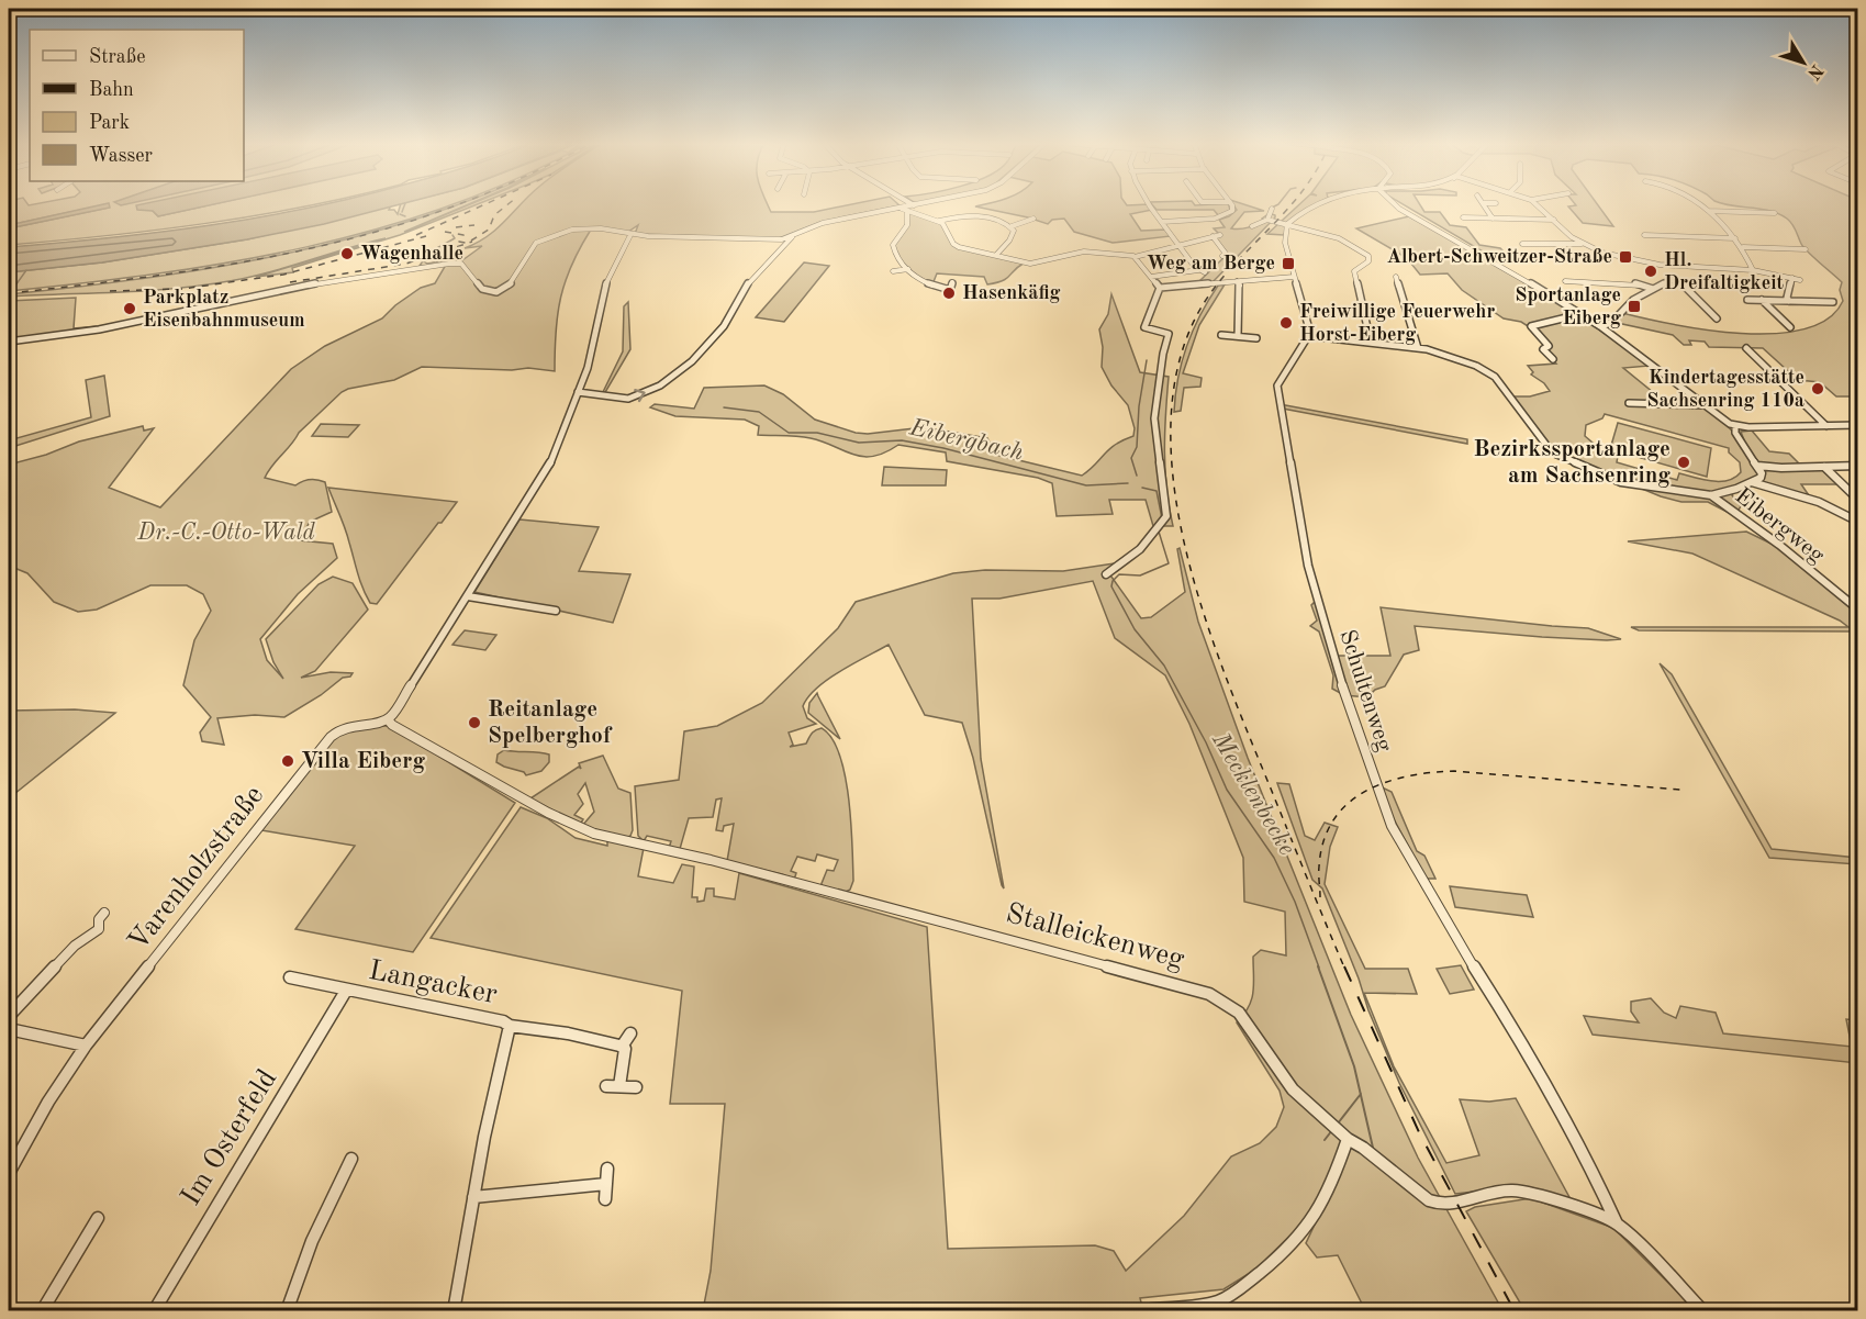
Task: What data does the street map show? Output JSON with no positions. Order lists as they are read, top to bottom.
{
  "streets": {
    "street": [
      "Eibergweg",
      "Schultenweg",
      "Varenholzstraße",
      "Stalleickenweg",
      "Langacker",
      "Im Osterfeld"
    ]
  },
  "crossings": [
    ["Schultenweg", "Stalleickenweg"],
    ["Varenholzstraße", "Stalleickenweg"],
    ["Langacker", "Im Osterfeld"]
  ],
  "water": ["Eibergbach", "Mecklenbecke"],
  "parks": ["Dr.-C.-Otto-Wald"],
  "places": {
    "other": [
      "Wagenhalle",
      "Hl. Dreifaltigkeit",
      "Hasenkäfig",
      "Parkplatz Eisenbahnmuseum",
      "Freiwillige Feuerwehr Horst-Eiberg",
      "Kindertagesstätte Sachsenring 110a",
      "Bezirkssportanlage am Sachsenring",
      "Reitanlage Spelberghof",
      "Villa Eiberg"
    ],
    "transit": ["Albert-Schweitzer-Straße", "Weg am Berge", "Sportanlage Eiberg"]
  },
  "legend": [
    "Straße",
    "Bahn",
    "Park",
    "Wasser"
  ],
  "north": "bottom right"
}
